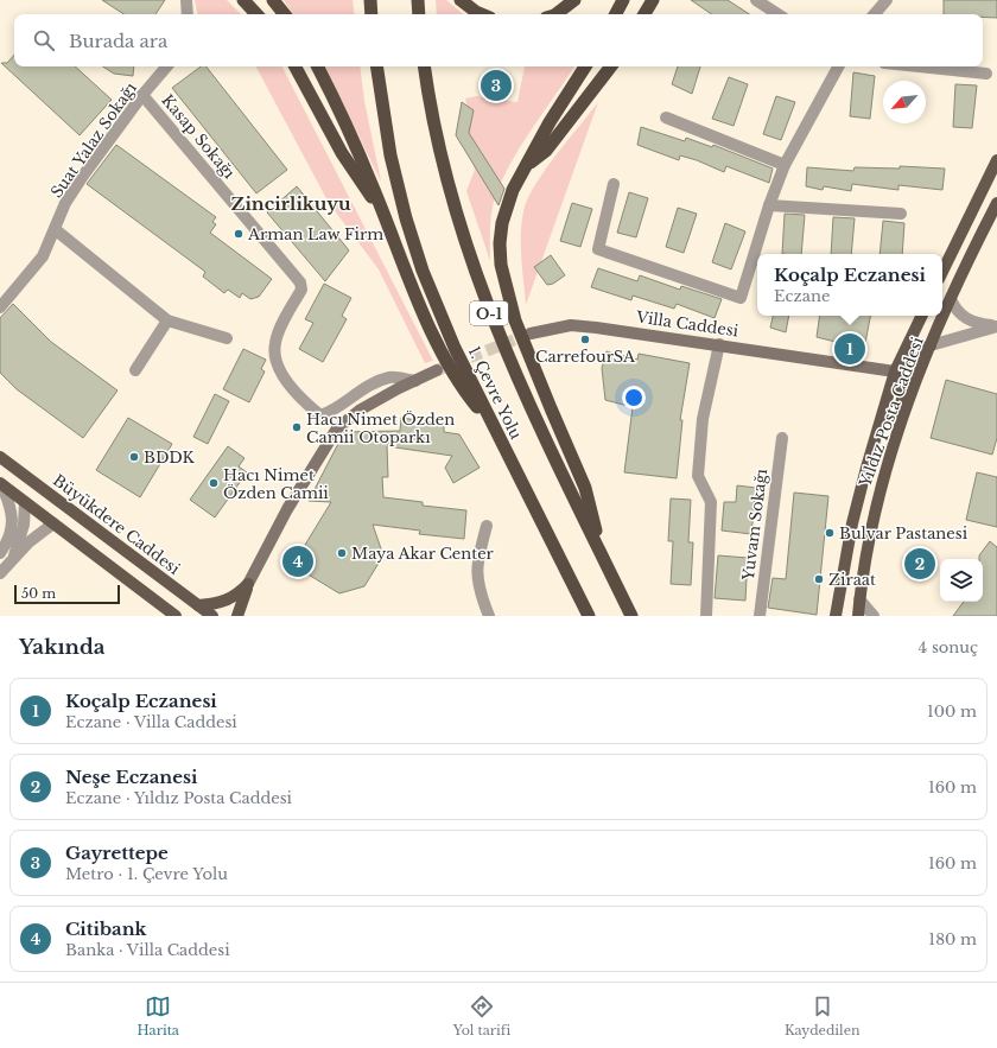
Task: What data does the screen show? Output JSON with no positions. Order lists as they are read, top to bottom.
{
  "streets": {
    "highway": ["O-1", "1. Çevre Yolu"],
    "main road": ["Villa Caddesi", "Yıldız Posta Caddesi", "Büyükdere Caddesi"],
    "street": ["Kasap Sokağı", "Suat Yalaz Sokağı", "Yuvam Sokağı"]
  },
  "crossings": [
    ["Kasap Sokağı", "Suat Yalaz Sokağı"],
    ["Villa Caddesi", "Yıldız Posta Caddesi"]
  ],
  "districts": ["Zincirlikuyu"],
  "places": [
    "Arman Law Firm",
    "CarrefourSA",
    "Hacı Nimet Özden Camii Otoparkı",
    "BDDK",
    "Hacı Nimet Özden Camii",
    "Bulvar Pastanesi",
    "Maya Akar Center",
    "Ziraat"
  ],
  "scale_bar": "50 m",
  "north": "bottom left",
  "page": {
    "search": "Burada ara",
    "pins": [
      "3",
      "1",
      "4",
      "2"
    ],
    "popup": ["Koçalp Eczanesi", "Eczane"],
    "scale": "50 m",
    "heading": ["Yakında", "4 sonuç"],
    "list": [
      {
        "mark": "1",
        "name": "Koçalp Eczanesi",
        "note": "Eczane · Villa Caddesi",
        "value": "100 m"
      },
      {
        "mark": "2",
        "name": "Neşe Eczanesi",
        "note": "Eczane · Yıldız Posta Caddesi",
        "value": "160 m"
      },
      {
        "mark": "3",
        "name": "Gayrettepe",
        "note": "Metro · 1. Çevre Yolu",
        "value": "160 m"
      },
      {
        "mark": "4",
        "name": "Citibank",
        "note": "Banka · Villa Caddesi",
        "value": "180 m"
      }
    ],
    "nav": ["Harita", "Yol tarifi", "Kaydedilen"]
  }
}
